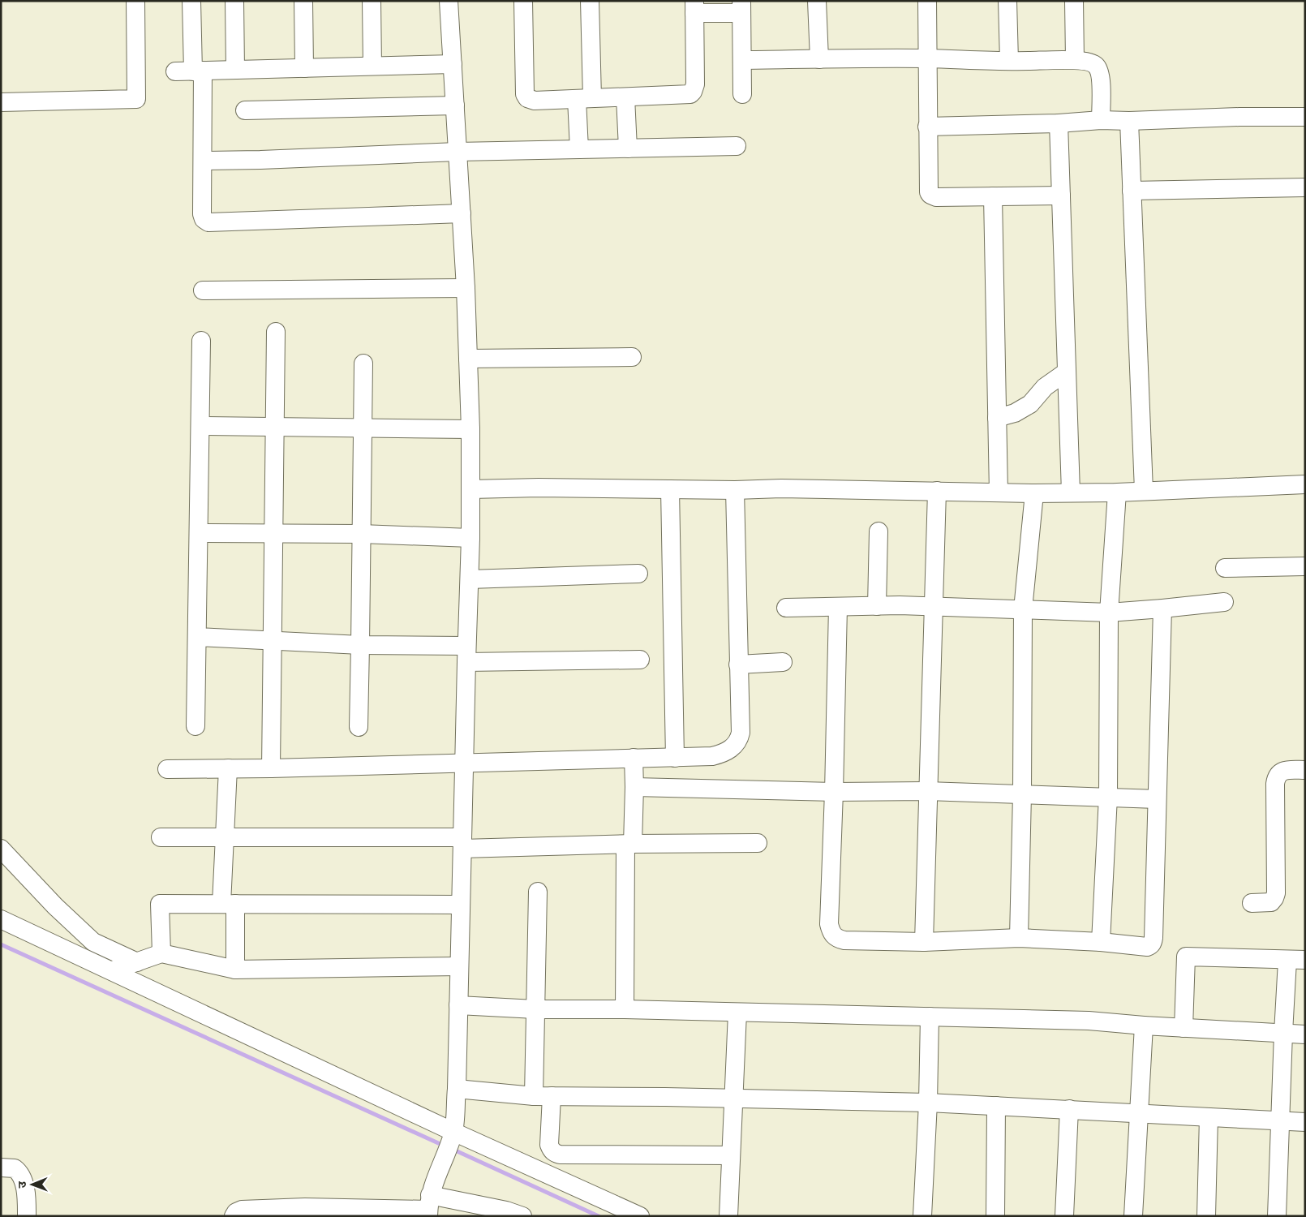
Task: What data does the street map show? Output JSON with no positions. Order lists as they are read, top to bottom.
{
  "north": "left"
}
